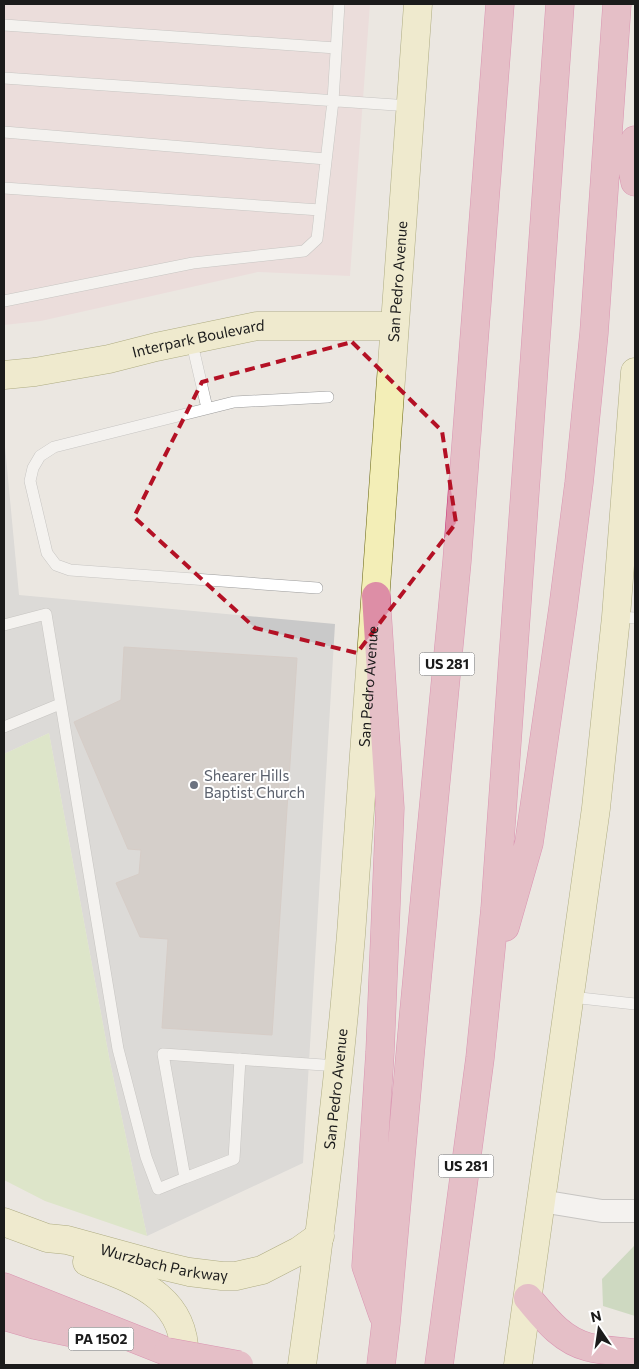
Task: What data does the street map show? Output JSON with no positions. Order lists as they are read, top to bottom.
{
  "streets": {
    "highway": ["US 281", "PA 1502"],
    "main road": ["San Pedro Avenue", "Interpark Boulevard", "Wurzbach Parkway"]
  },
  "crossings": [
    ["San Pedro Avenue", "Interpark Boulevard"],
    ["San Pedro Avenue", "Wurzbach Parkway"]
  ],
  "places": ["Shearer Hills Baptist Church"],
  "north": "top"
}
